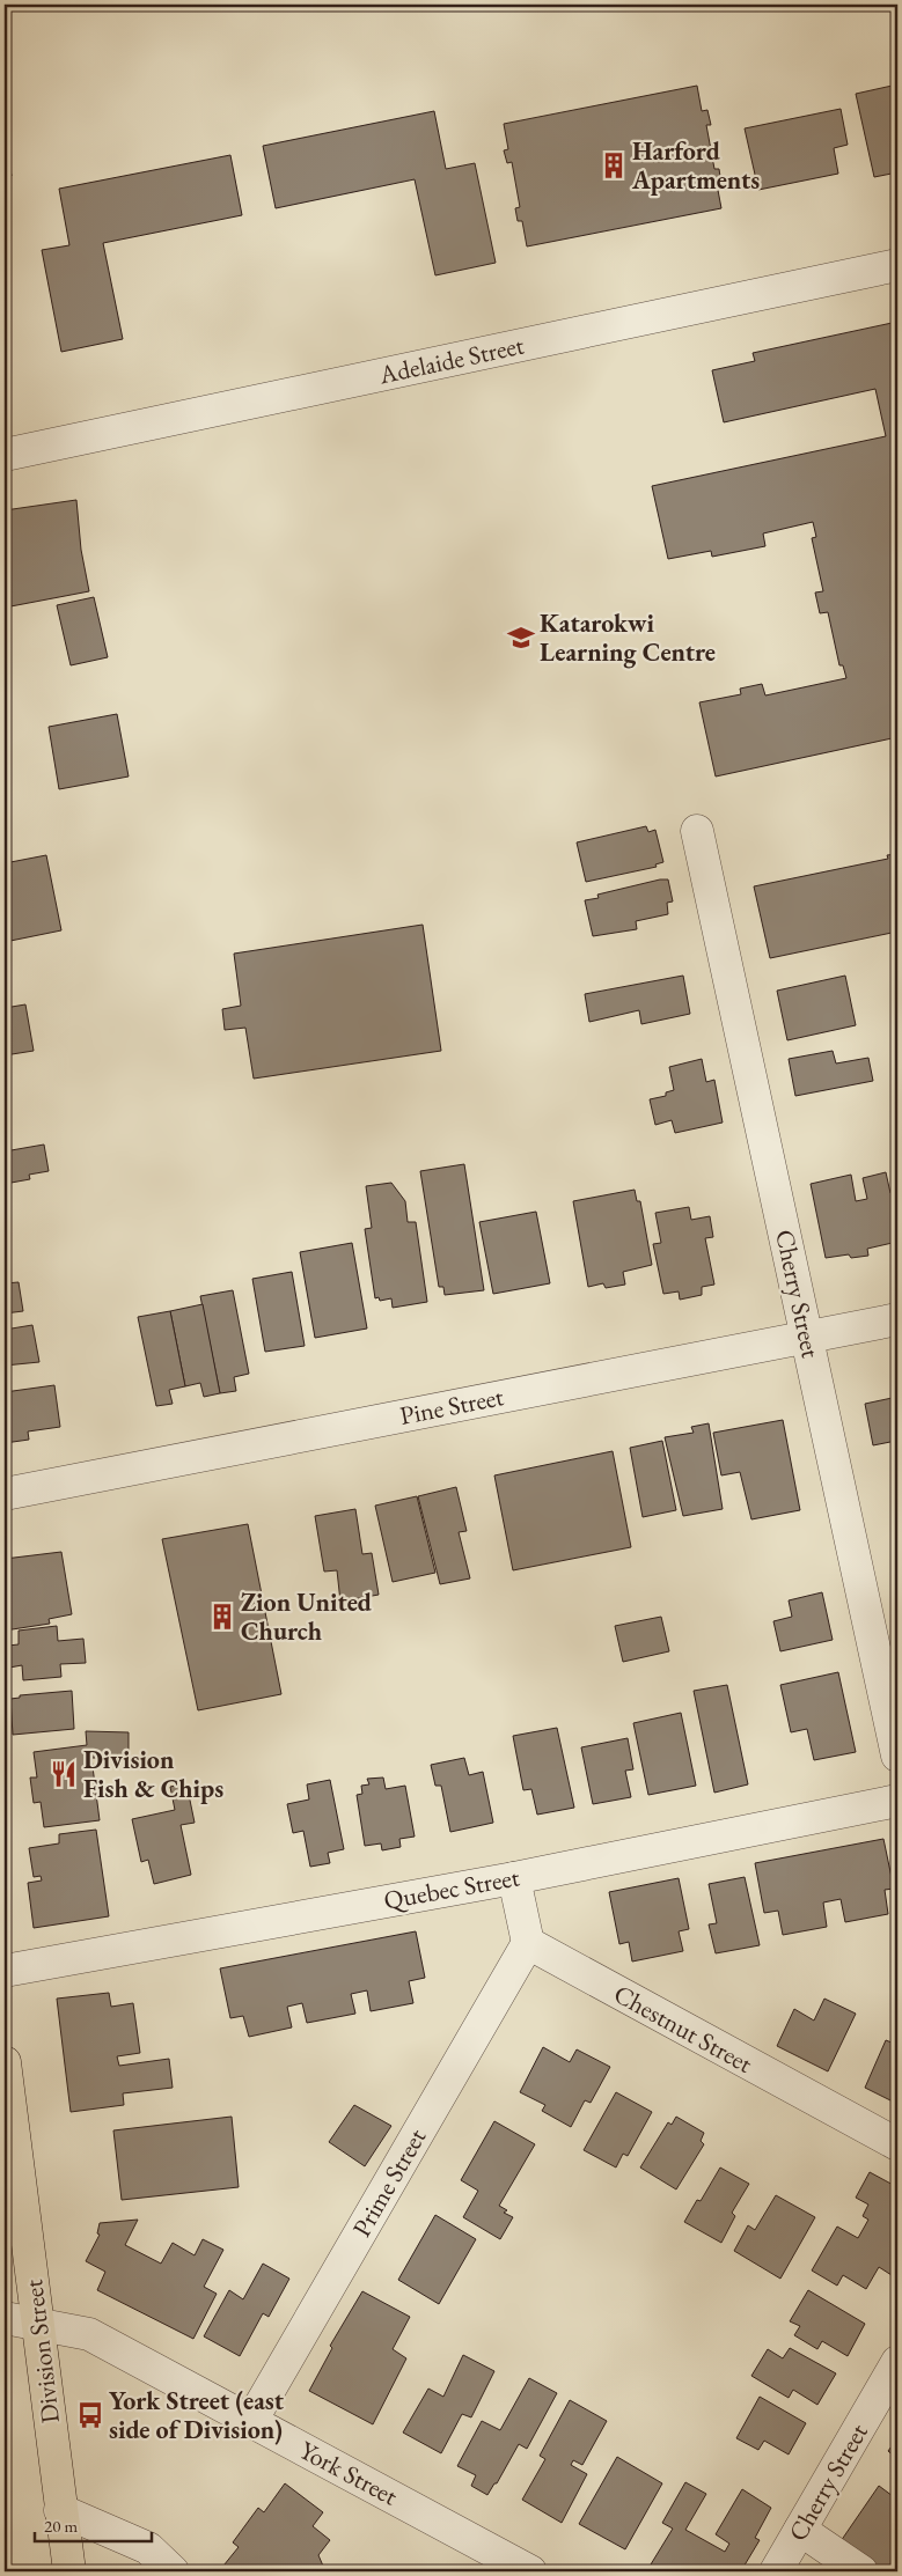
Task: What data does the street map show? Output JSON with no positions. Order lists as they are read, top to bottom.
{
  "streets": {
    "main road": ["Division Street"],
    "street": [
      "Adelaide Street",
      "Cherry Street",
      "Pine Street",
      "Quebec Street",
      "Chestnut Street",
      "Prime Street",
      "York Street"
    ]
  },
  "crossings": [
    ["Cherry Street", "Pine Street"],
    ["Chestnut Street", "Prime Street"],
    ["Prime Street", "York Street"],
    ["Division Street", "York Street"]
  ],
  "places": {
    "building": ["Harford Apartments", "Zion United Church"],
    "school or university": ["Katarokwi Learning Centre"],
    "restaurant": ["Division Fish & Chips"],
    "bus stop": ["York Street (east side of Division)"]
  },
  "scale_bar": "20 m"
}
